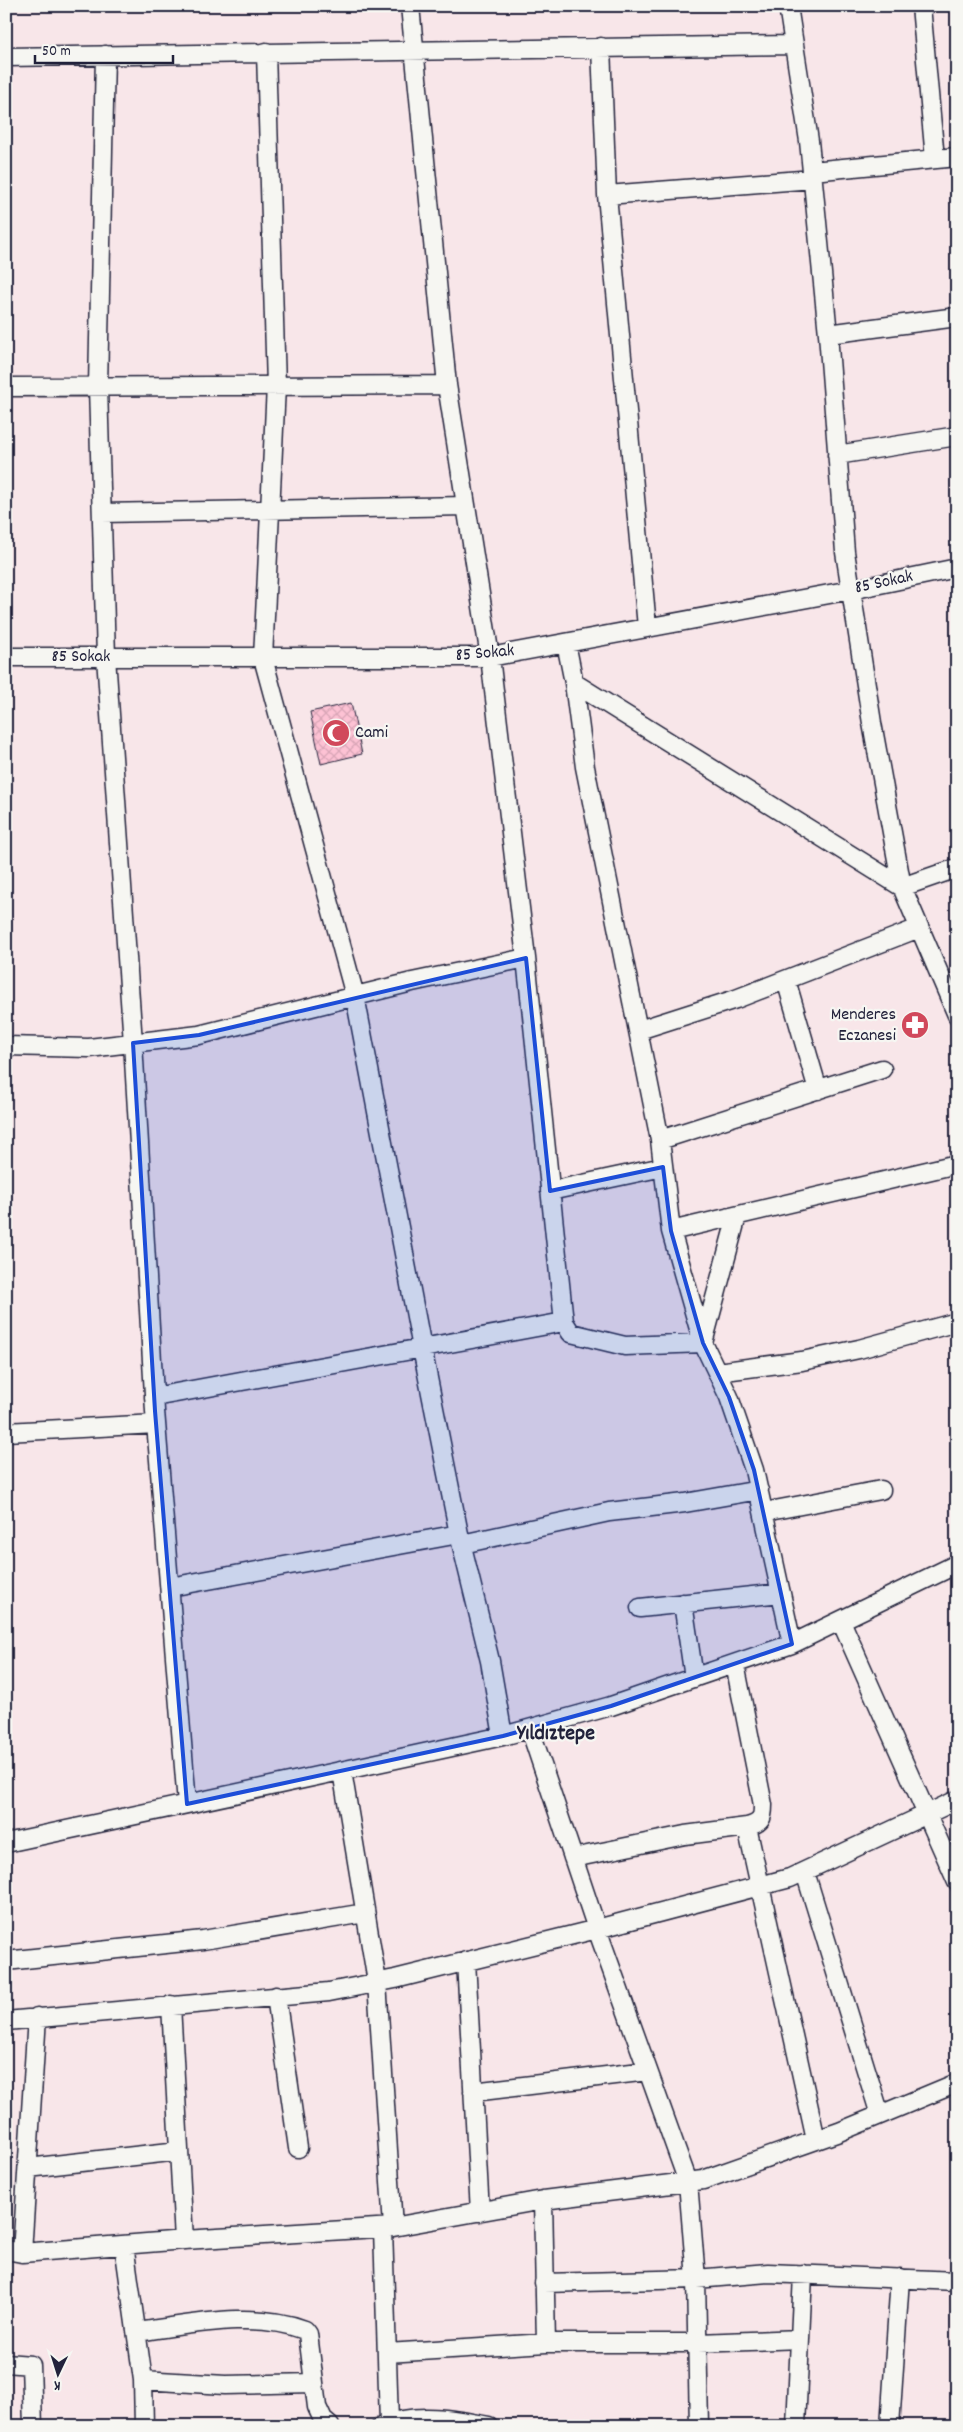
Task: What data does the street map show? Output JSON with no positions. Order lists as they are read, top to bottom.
{
  "streets": {
    "street": ["85 Sokak"]
  },
  "districts": ["Yıldıztepe"],
  "places": {
    "mosque": ["Cami"],
    "pharmacy": ["Menderes Eczanesi"]
  },
  "scale_bar": "50 m",
  "north": "bottom"
}
